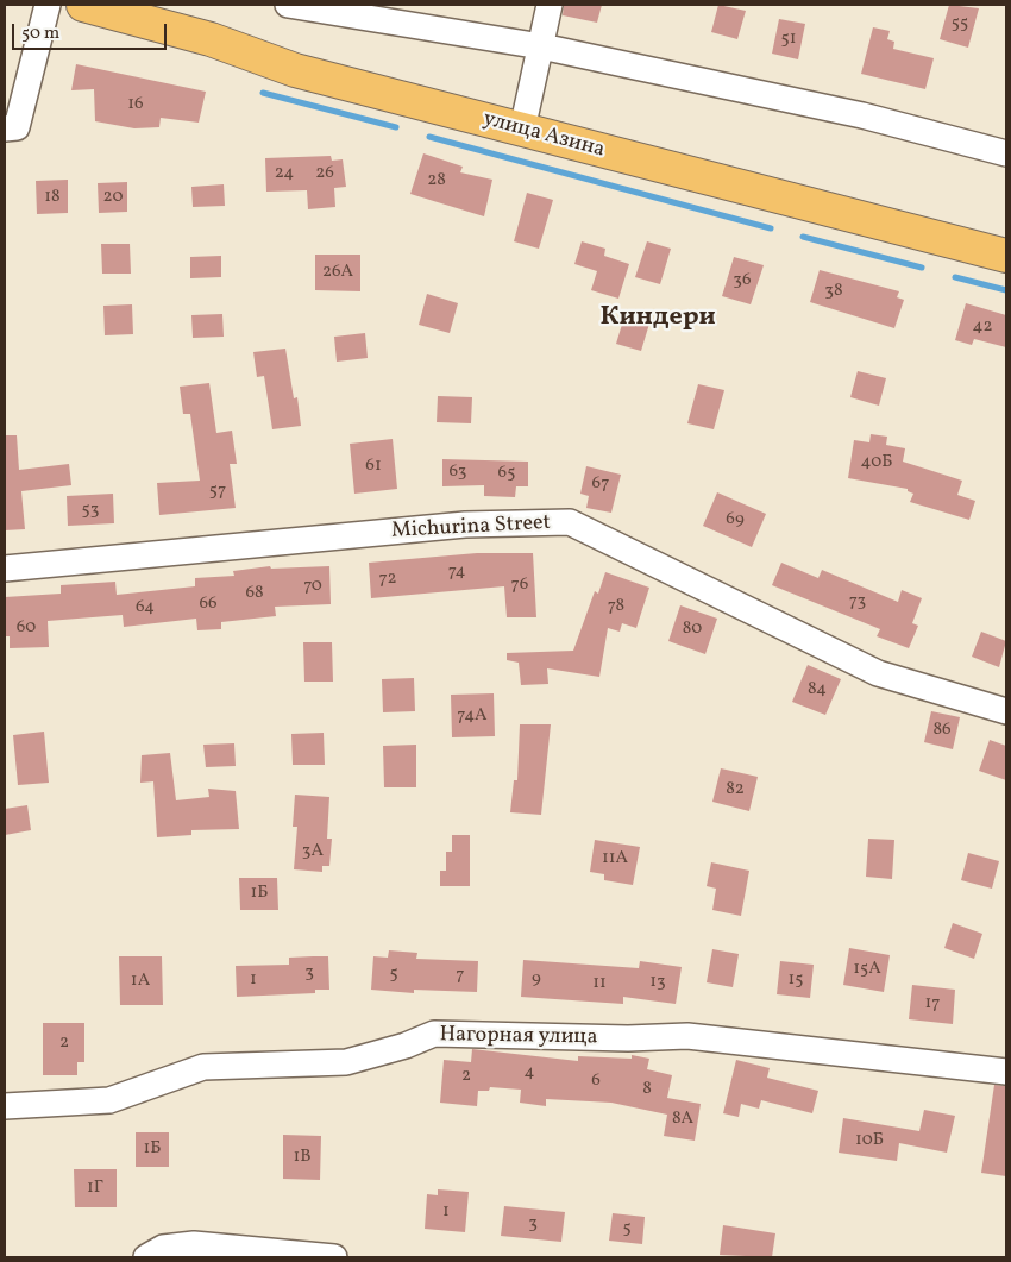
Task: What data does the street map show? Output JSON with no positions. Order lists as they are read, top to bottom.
{
  "streets": {
    "main road": ["улица Азина"],
    "street": ["Michurina Street", "Нагорная улица"]
  },
  "districts": ["Киндери"],
  "house_numbers": [
    "55",
    "51",
    "16",
    "24",
    "26",
    "28",
    "18",
    "20",
    "26А",
    "36",
    "38",
    "42",
    "40Б",
    "61",
    "63",
    "65",
    "67",
    "57",
    "53",
    "69",
    "74",
    "72",
    "76",
    "70",
    "68",
    "73",
    "66",
    "78",
    "64",
    "60",
    "80",
    "84",
    "74А",
    "86",
    "82",
    "3А",
    "11А",
    "1Б",
    "15А",
    "3",
    "5",
    "7",
    "9",
    "1",
    "15",
    "1А",
    "13",
    "11",
    "17",
    "2",
    "4",
    "2",
    "6",
    "8",
    "8А",
    "10Б",
    "1Б",
    "1В",
    "1Г",
    "1",
    "3",
    "5"
  ],
  "scale_bar": "50 m"
}
